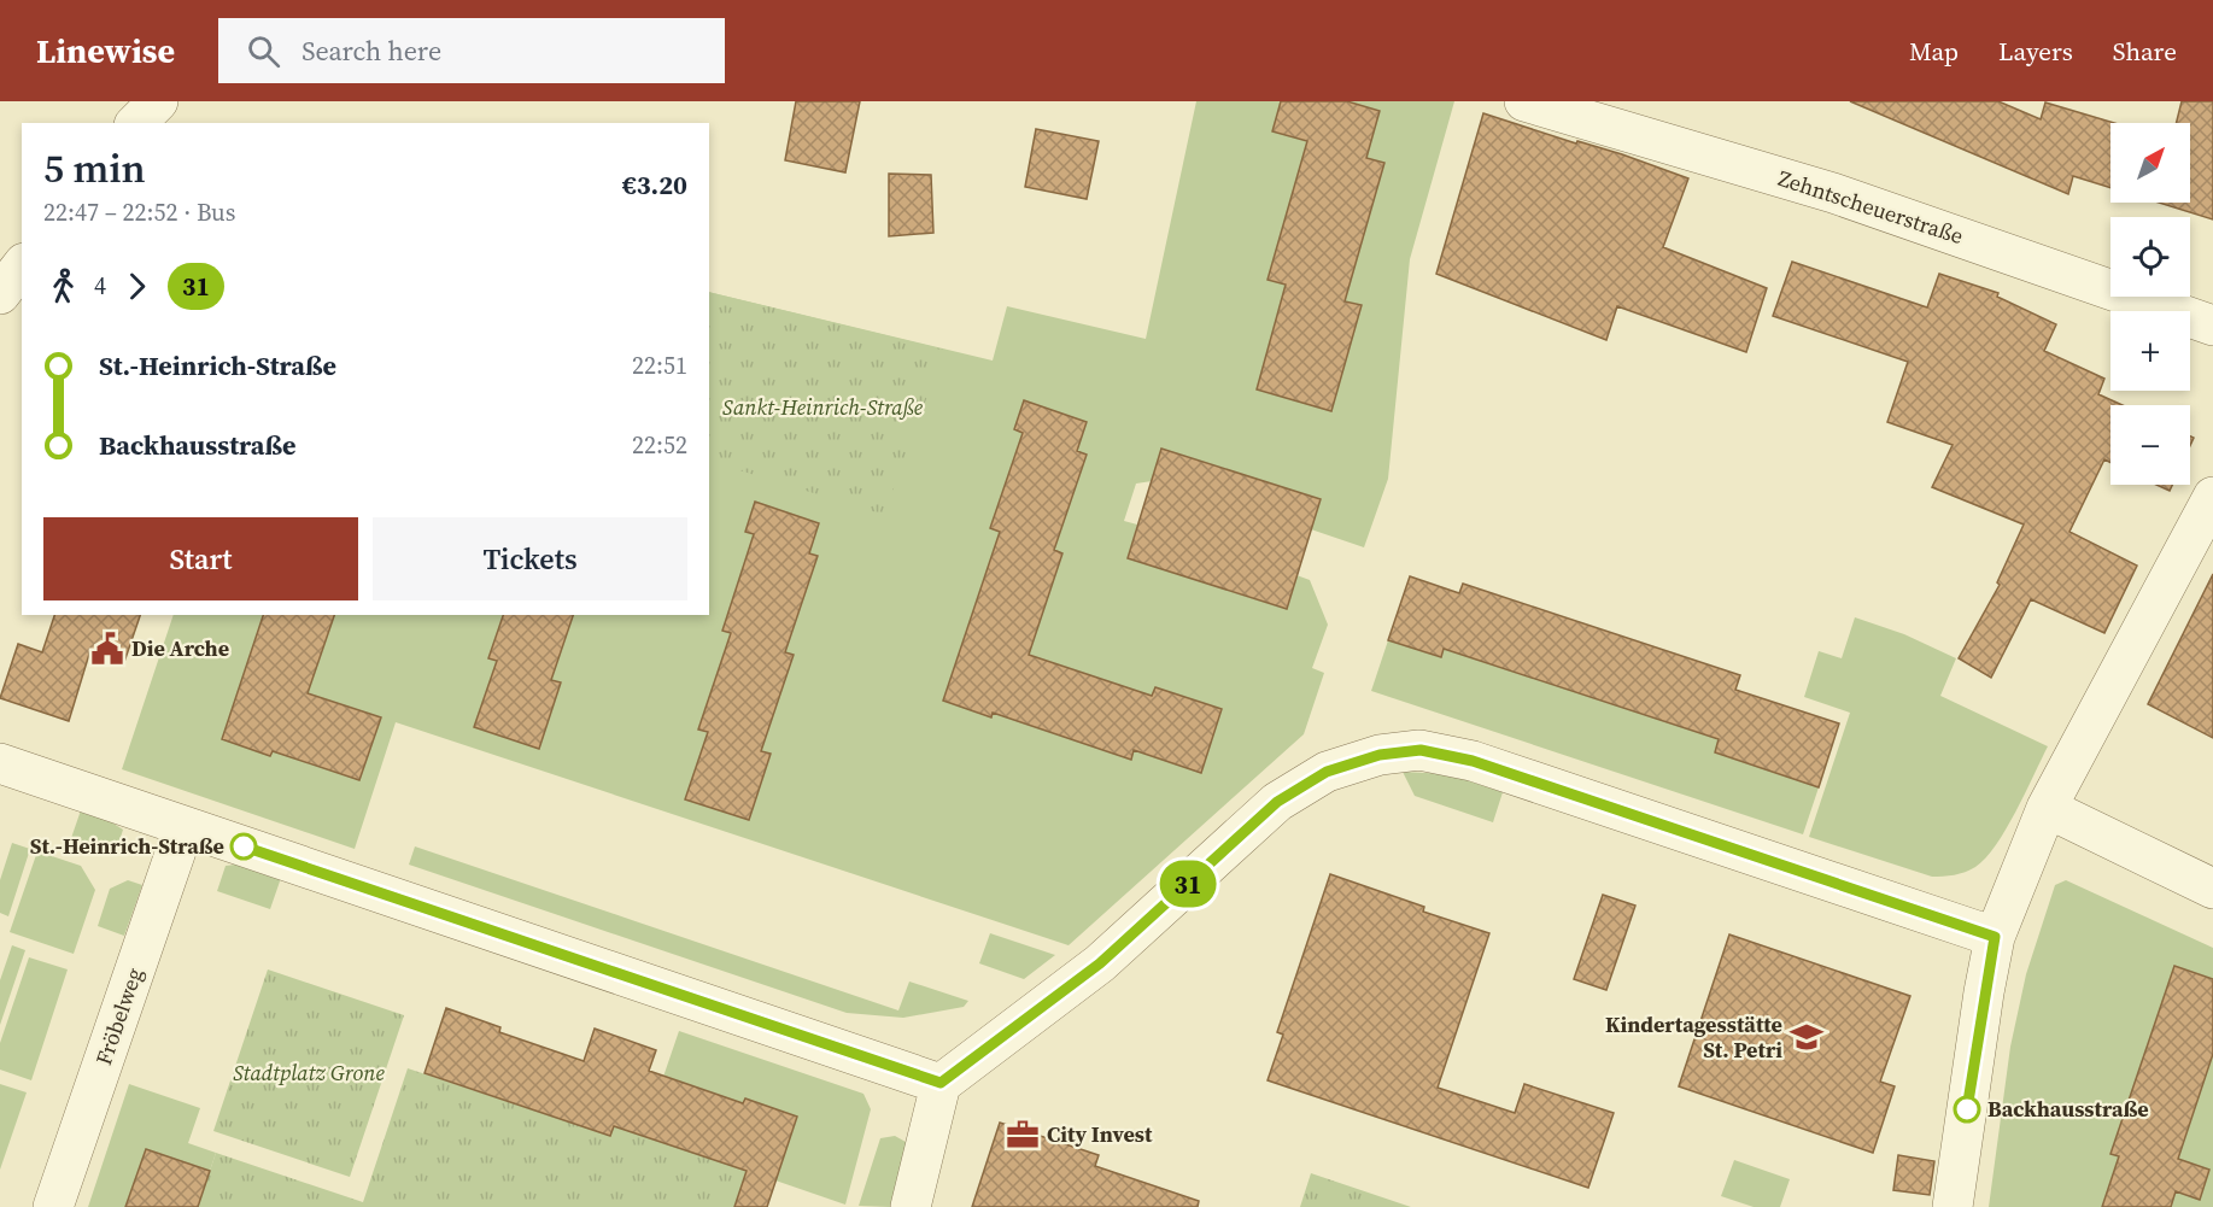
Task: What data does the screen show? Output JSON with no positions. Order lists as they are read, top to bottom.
{
  "streets": {
    "street": ["Zehntscheuerstraße", "Fröbelweg"]
  },
  "parks": ["Sankt-Heinrich-Straße", "Stadtplatz Grone"],
  "places": {
    "public building": ["Die Arche"],
    "other": ["St.-Heinrich-Straße", "Backhausstraße"],
    "school or university": ["Kindertagesstätte St. Petri"],
    "office": ["City Invest"]
  },
  "lines": ["bus line 31"],
  "north": "top right",
  "page": {
    "header": "Linewise",
    "search": "Search here",
    "nav": ["Map", "Layers", "Share"],
    "on_map": "31",
    "map_buttons": ["+", "−"],
    "heading": ["5 min", "22:47 – 22:52 · Bus", "€3.20"],
    "legs": ["4", "31"],
    "list": [
      {
        "name": "St.-Heinrich-Straße",
        "value": "22:51"
      },
      {
        "name": "Backhausstraße",
        "value": "22:52"
      }
    ],
    "buttons": ["Start", "Tickets"]
  }
}
